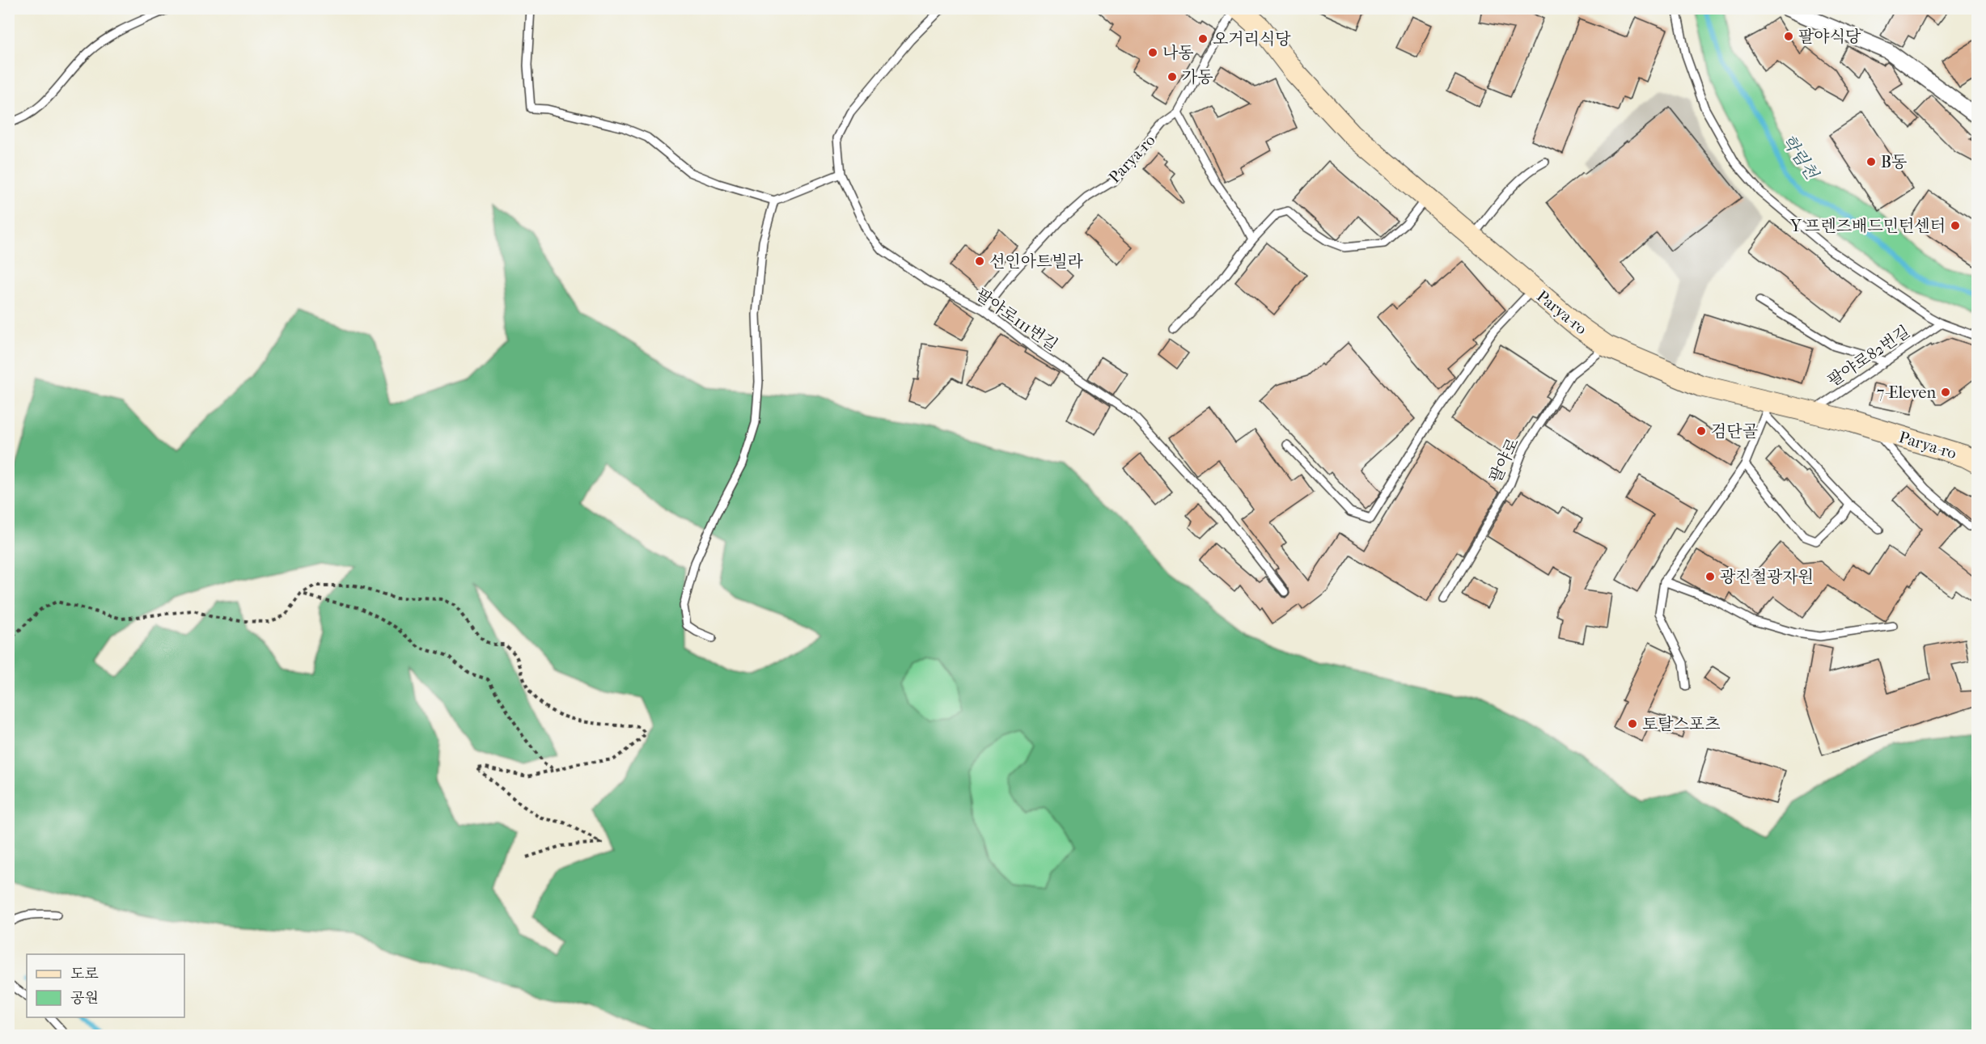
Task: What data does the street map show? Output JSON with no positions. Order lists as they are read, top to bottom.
{
  "streets": {
    "street": ["Parya-ro"],
    "lane": ["팔야로111번길", "팔야로82번길", "팔야로"]
  },
  "crossings": [
    ["Parya-ro", "팔야로111번길"],
    ["Parya-ro", "팔야로82번길"],
    ["Parya-ro", "팔야로"]
  ],
  "water": ["학림천"],
  "places": [
    "팔야식당",
    "오거리식당",
    "나동",
    "가동",
    "B동",
    "Y 프렌즈배드민턴센터",
    "선인아트빌라",
    "7-Eleven",
    "검단골",
    "광진철광자원",
    "토탈스포츠"
  ],
  "legend": ["도로", "공원"]
}
